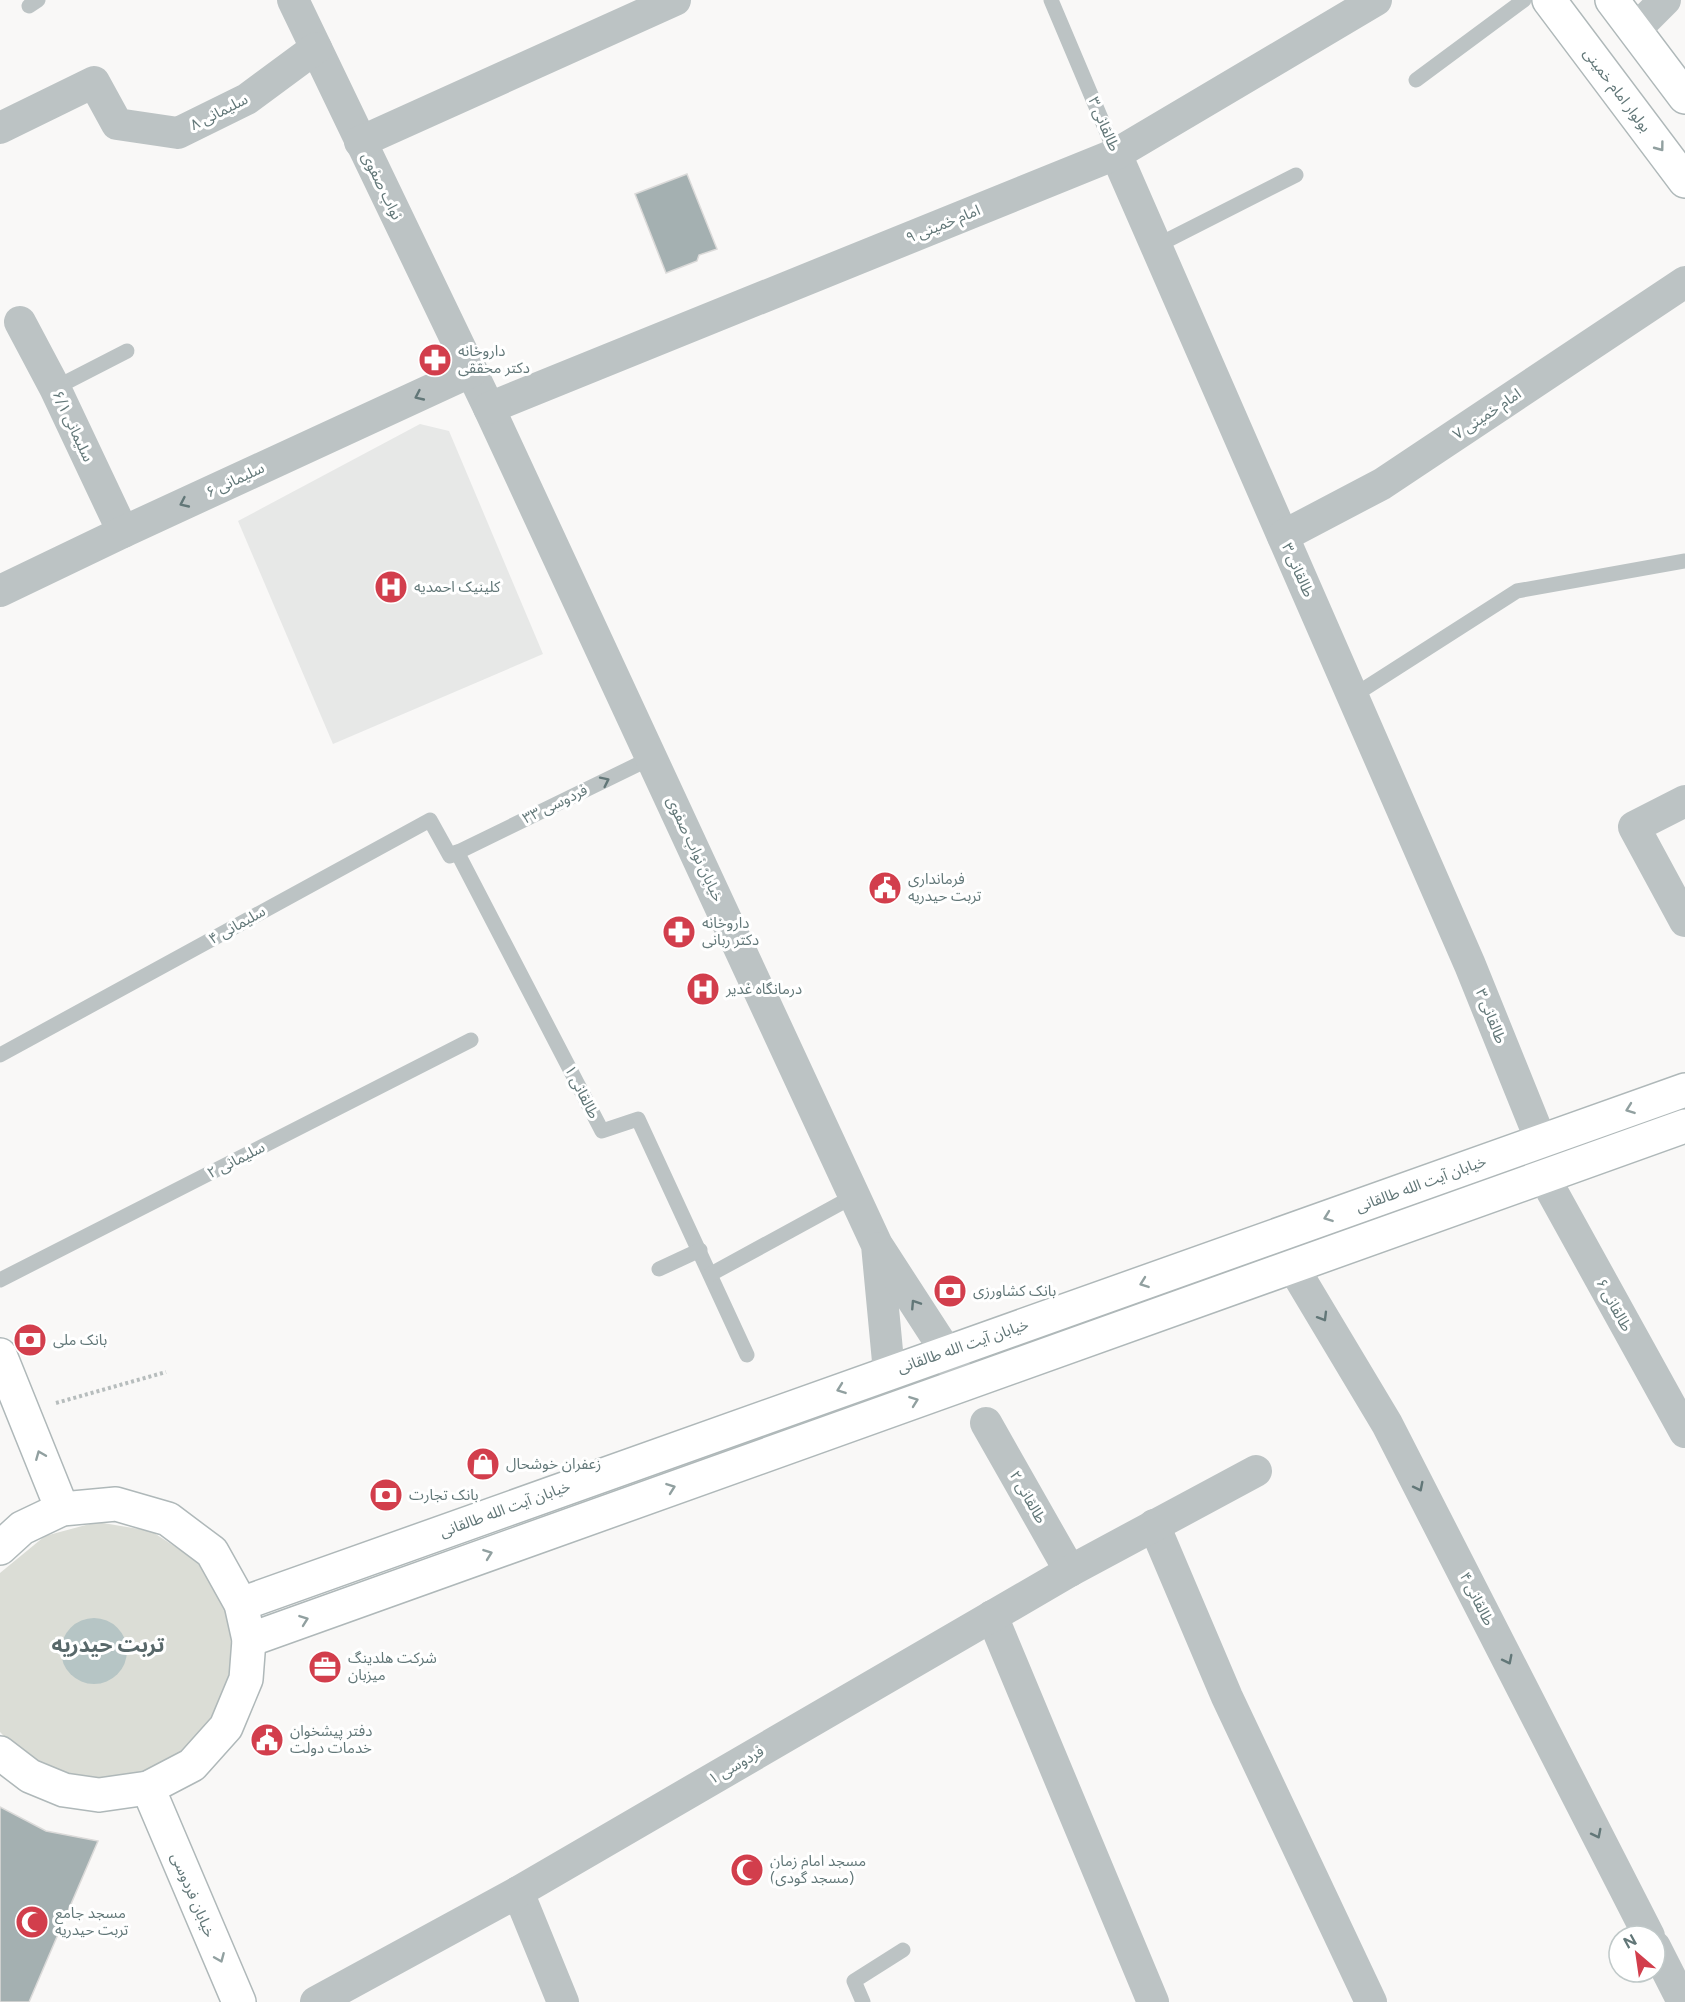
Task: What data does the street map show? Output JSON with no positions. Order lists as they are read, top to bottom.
{
  "streets": {
    "main road": ["بولوار امام خمینی", "خیابان آیت الله طالقانی", "خیابان فردوسی"],
    "street": [
      "سلیمانی ۸",
      "طالقانی ۳",
      "نواب صفوی",
      "امام خمینی ۹",
      "امام خمینی ۷",
      "سلیمانی ۶/۱",
      "سلیمانی ۶",
      "خیابان نواب صفوی",
      "طالقانی ۶",
      "طالقانی ۲",
      "طالقانی ۴",
      "فردوسی ۱"
    ],
    "lane": [
      "فردوسی ۳۳",
      "سلیمانی ۴",
      "طالقانی ۱",
      "سلیمانی ۲"
    ]
  },
  "crossings": [
    ["سلیمانی ۸", "نواب صفوی"],
    ["طالقانی ۳", "امام خمینی ۹"],
    ["طالقانی ۳", "امام خمینی ۷"],
    ["طالقانی ۳", "خیابان آیت الله طالقانی"],
    ["نواب صفوی", "سلیمانی ۶"],
    ["نواب صفوی", "خیابان نواب صفوی"],
    ["امام خمینی ۹", "خیابان نواب صفوی"],
    ["سلیمانی ۶/۱", "سلیمانی ۶"],
    ["سلیمانی ۶", "خیابان نواب صفوی"],
    ["فردوسی ۳۳", "خیابان نواب صفوی"],
    ["فردوسی ۳۳", "سلیمانی ۴"],
    ["فردوسی ۳۳", "طالقانی ۱"],
    ["خیابان نواب صفوی", "خیابان آیت الله طالقانی"],
    ["سلیمانی ۴", "طالقانی ۱"],
    ["طالقانی ۲", "فردوسی ۱"]
  ],
  "one_way": ["سلیمانی ۶", "فردوسی ۳۳", "خیابان فردوسی"],
  "districts": ["تربت حیدریه"],
  "places": {
    "pharmacy": ["داروخانه دکتر محققی", "داروخانه دکتر ربانی"],
    "hospital": ["کلینیک احمدیه", "درمانگاه غدیر"],
    "public building": ["فرمانداری تربت حیدریه", "دفتر پیشخوان خدمات دولت"],
    "bank": ["بانک کشاورزی", "بانک ملی", "بانک تجارت"],
    "shop": ["زعفران خوشحال"],
    "office": ["شرکت هلدینگ میزبان"],
    "mosque": ["مسجد امام زمان (مسجد گودی)", "مسجد جامع تربت حیدریه"]
  },
  "north": "top left"
}
